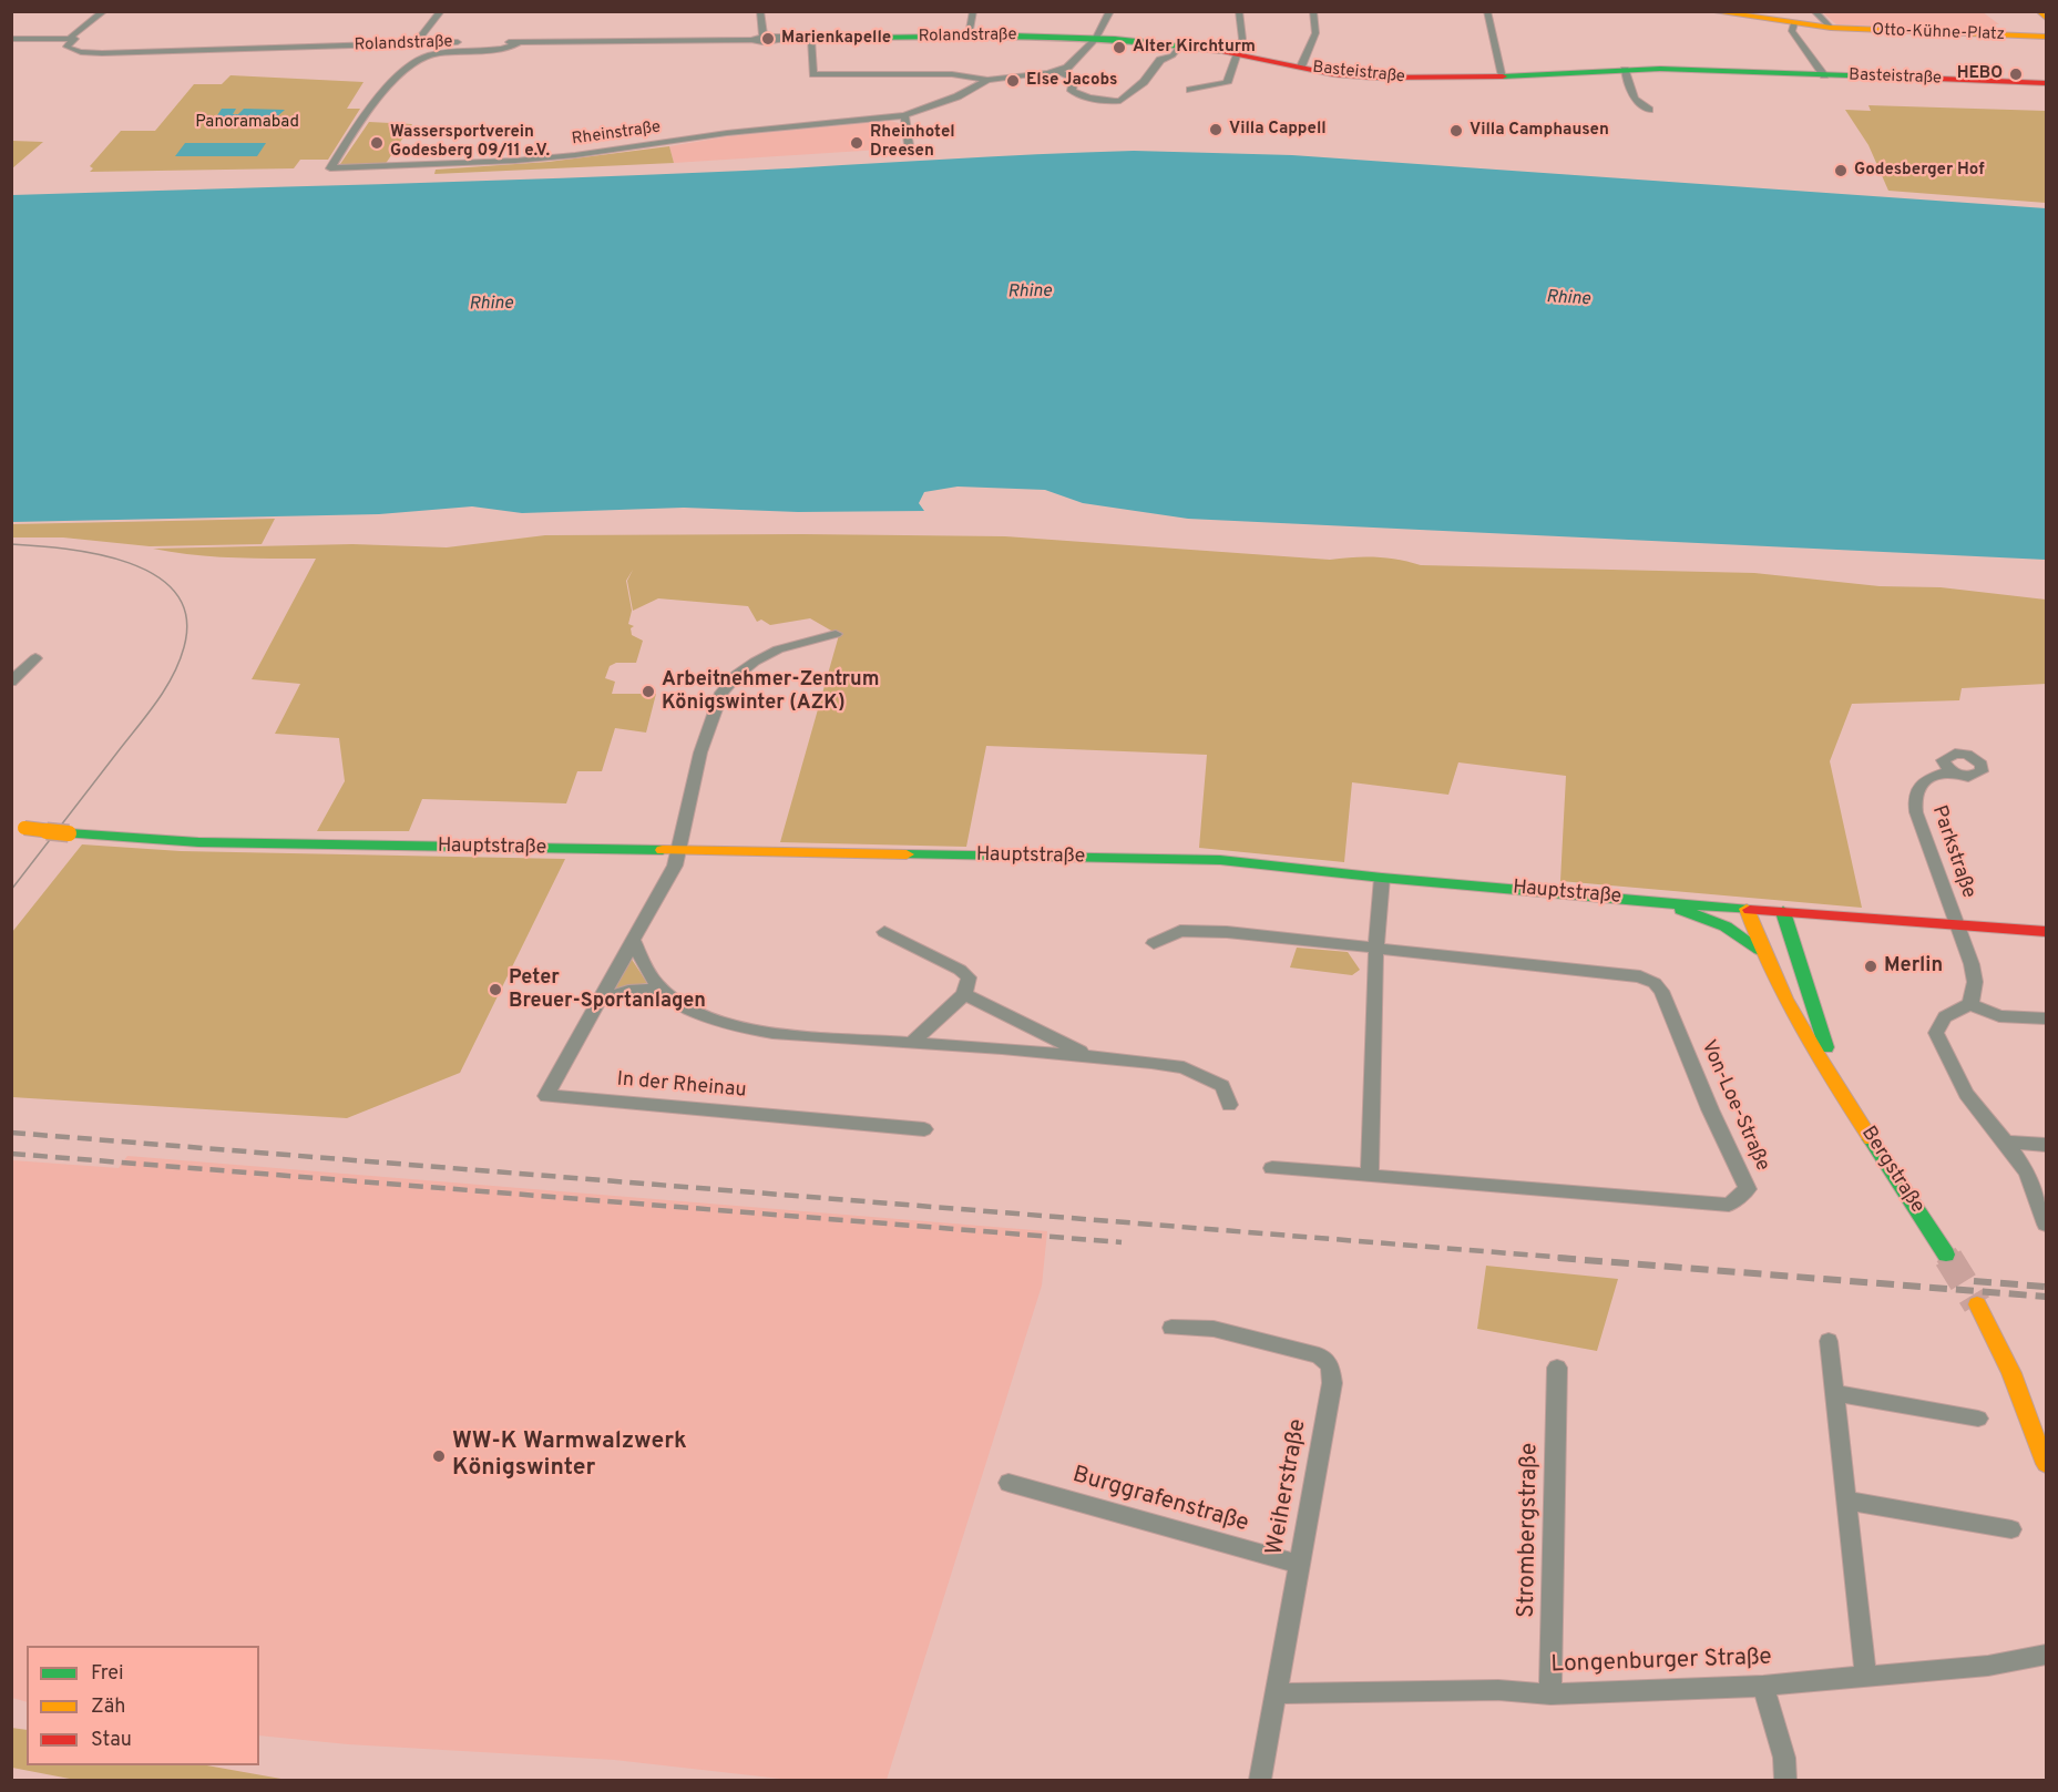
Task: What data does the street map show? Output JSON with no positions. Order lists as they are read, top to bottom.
{
  "streets": {
    "street": [
      "Otto-Kühne-Platz",
      "Rolandstraße",
      "Basteistraße",
      "Rheinstraße",
      "Hauptstraße",
      "Parkstraße",
      "In der Rheinau",
      "Von-Loe-Straße",
      "Bergstraße",
      "Weiherstraße",
      "Burggrafenstraße",
      "Strombergstraße",
      "Longenburger Straße"
    ]
  },
  "crossings": [
    ["Rolandstraße", "Basteistraße"],
    ["Rolandstraße", "Rheinstraße"],
    ["Basteistraße", "Rheinstraße"],
    ["Hauptstraße", "Parkstraße"],
    ["Hauptstraße", "In der Rheinau"],
    ["Hauptstraße", "Bergstraße"],
    ["Weiherstraße", "Burggrafenstraße"],
    ["Weiherstraße", "Longenburger Straße"],
    ["Strombergstraße", "Longenburger Straße"]
  ],
  "water": ["Rhine"],
  "parks": ["Panoramabad"],
  "places": [
    "Marienkapelle",
    "Alter Kirchturm",
    "HEBO",
    "Else Jacobs",
    "Villa Cappell",
    "Villa Camphausen",
    "Wassersportverein Godesberg 09/11 e.V.",
    "Rheinhotel Dreesen",
    "Godesberger Hof",
    "Arbeitnehmer-Zentrum Königswinter (AZK)",
    "Merlin",
    "Peter Breuer-Sportanlagen",
    "WW-K Warmwalzwerk Königswinter"
  ],
  "legend": ["Frei", "Zäh", "Stau"]
}
